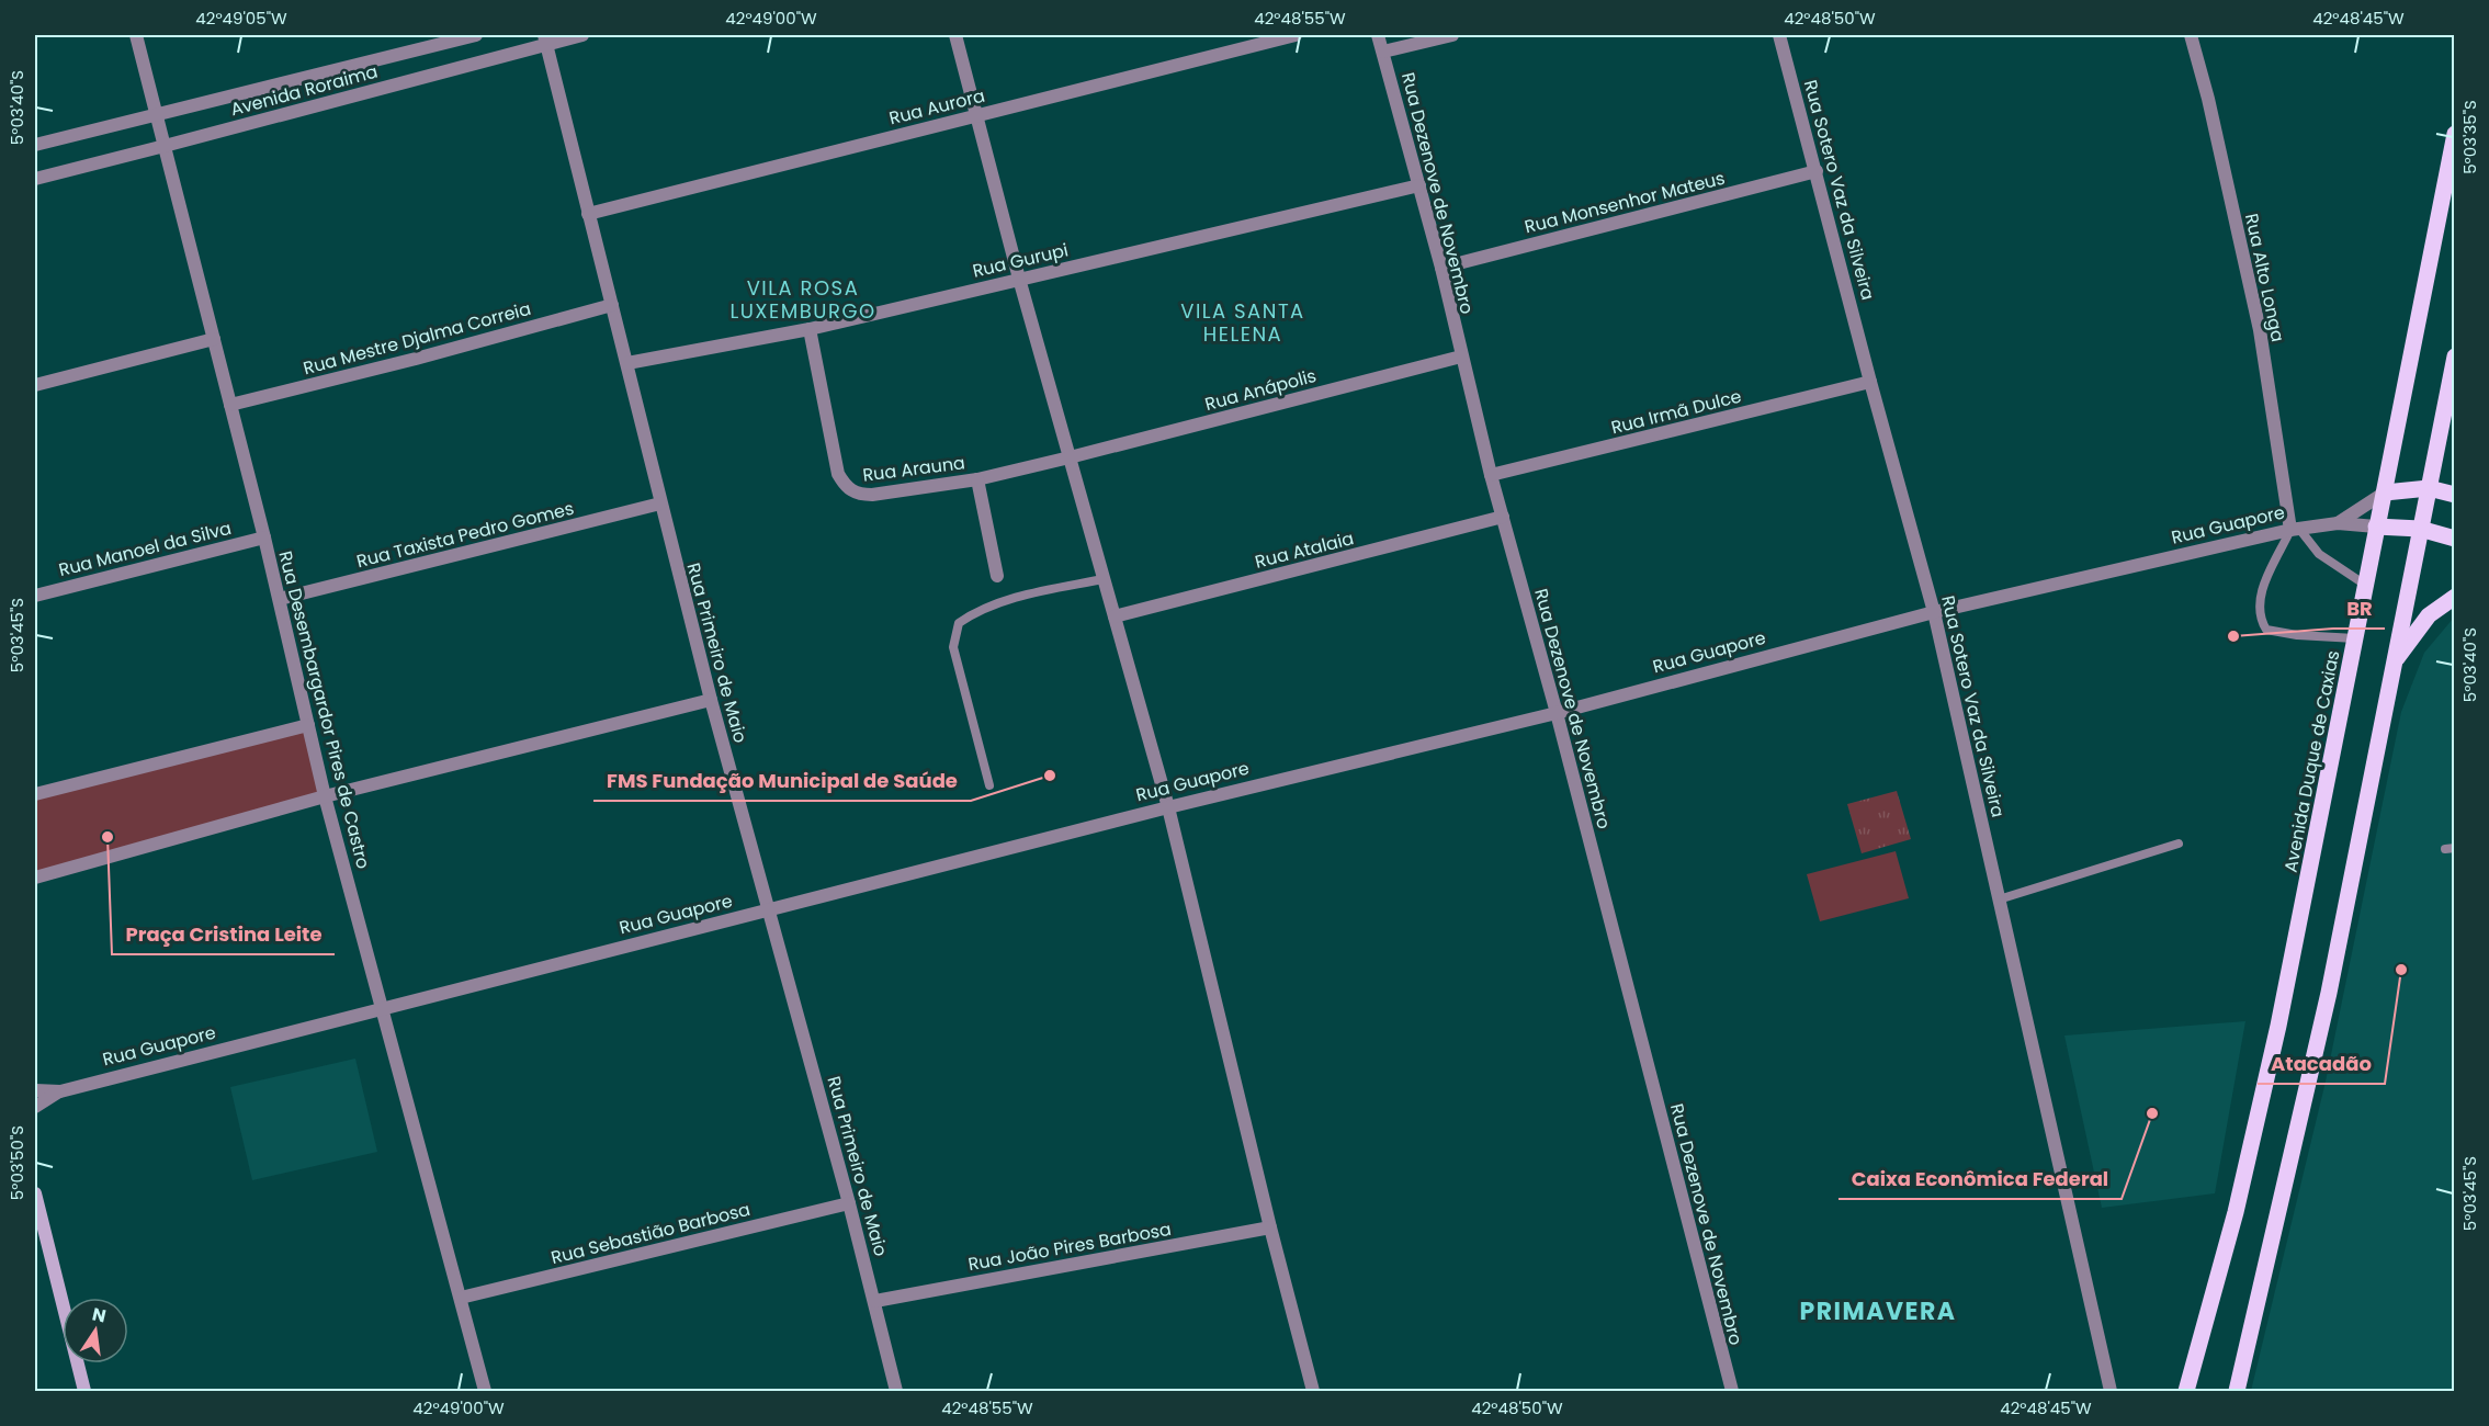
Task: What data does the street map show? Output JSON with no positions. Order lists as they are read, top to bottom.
{
  "streets": {
    "main road": ["Rua Guapore", "Avenida Duque de Caxias"],
    "street": [
      "Avenida Roraima",
      "Rua Aurora",
      "Rua Sotero Vaz da Silveira",
      "Rua Dezenove de Novembro",
      "Rua Monsenhor Mateus",
      "Rua Gurupi",
      "Rua Alto Longa",
      "Rua Mestre Djalma Correia",
      "Rua Anápolis",
      "Rua Irmã Dulce",
      "Rua Arauna",
      "Rua Taxista Pedro Gomes",
      "Rua Manoel da Silva",
      "Rua Atalaia",
      "Rua Primeiro de Maio",
      "Rua Desembargardor Pires de Castro",
      "Rua Sebastião Barbosa",
      "Rua João Pires Barbosa"
    ]
  },
  "crossings": [
    ["Avenida Roraima", "Rua Primeiro de Maio"],
    ["Avenida Roraima", "Rua Desembargardor Pires de Castro"],
    ["Rua Aurora", "Rua Primeiro de Maio"],
    ["Rua Sotero Vaz da Silveira", "Rua Monsenhor Mateus"],
    ["Rua Sotero Vaz da Silveira", "Rua Irmã Dulce"],
    ["Rua Sotero Vaz da Silveira", "Rua Guapore"],
    ["Rua Dezenove de Novembro", "Rua Monsenhor Mateus"],
    ["Rua Dezenove de Novembro", "Rua Gurupi"],
    ["Rua Dezenove de Novembro", "Rua Anápolis"],
    ["Rua Dezenove de Novembro", "Rua Irmã Dulce"],
    ["Rua Dezenove de Novembro", "Rua Guapore"],
    ["Rua Dezenove de Novembro", "Rua Atalaia"],
    ["Rua Gurupi", "Rua Arauna"],
    ["Rua Gurupi", "Rua Primeiro de Maio"],
    ["Rua Alto Longa", "Rua Guapore"],
    ["Rua Mestre Djalma Correia", "Rua Primeiro de Maio"],
    ["Rua Mestre Djalma Correia", "Rua Desembargardor Pires de Castro"],
    ["Rua Anápolis", "Rua Arauna"],
    ["Rua Guapore", "Rua Primeiro de Maio"],
    ["Rua Guapore", "Rua Desembargardor Pires de Castro"],
    ["Rua Guapore", "Avenida Duque de Caxias"],
    ["Rua Taxista Pedro Gomes", "Rua Primeiro de Maio"],
    ["Rua Taxista Pedro Gomes", "Rua Desembargardor Pires de Castro"],
    ["Rua Manoel da Silva", "Rua Desembargardor Pires de Castro"],
    ["Rua Primeiro de Maio", "Rua Sebastião Barbosa"],
    ["Rua Primeiro de Maio", "Rua João Pires Barbosa"],
    ["Rua Desembargardor Pires de Castro", "Rua Sebastião Barbosa"]
  ],
  "districts": ["VILA ROSA LUXEMBURGO", "VILA SANTA HELENA", "PRIMAVERA"],
  "places": [
    "BR",
    "FMS Fundação Municipal de Saúde",
    "Praça Cristina Leite",
    "Atacadão",
    "Caixa Econômica Federal"
  ],
  "north": "top",
  "coordinates": [
    "42°49'05\"W",
    "42°49'00\"W",
    "42°48'55\"W",
    "42°48'50\"W",
    "42°48'45\"W",
    "5°03'40\"S",
    "5°03'35\"S",
    "5°03'45\"S",
    "5°03'50\"S"
  ]
}
